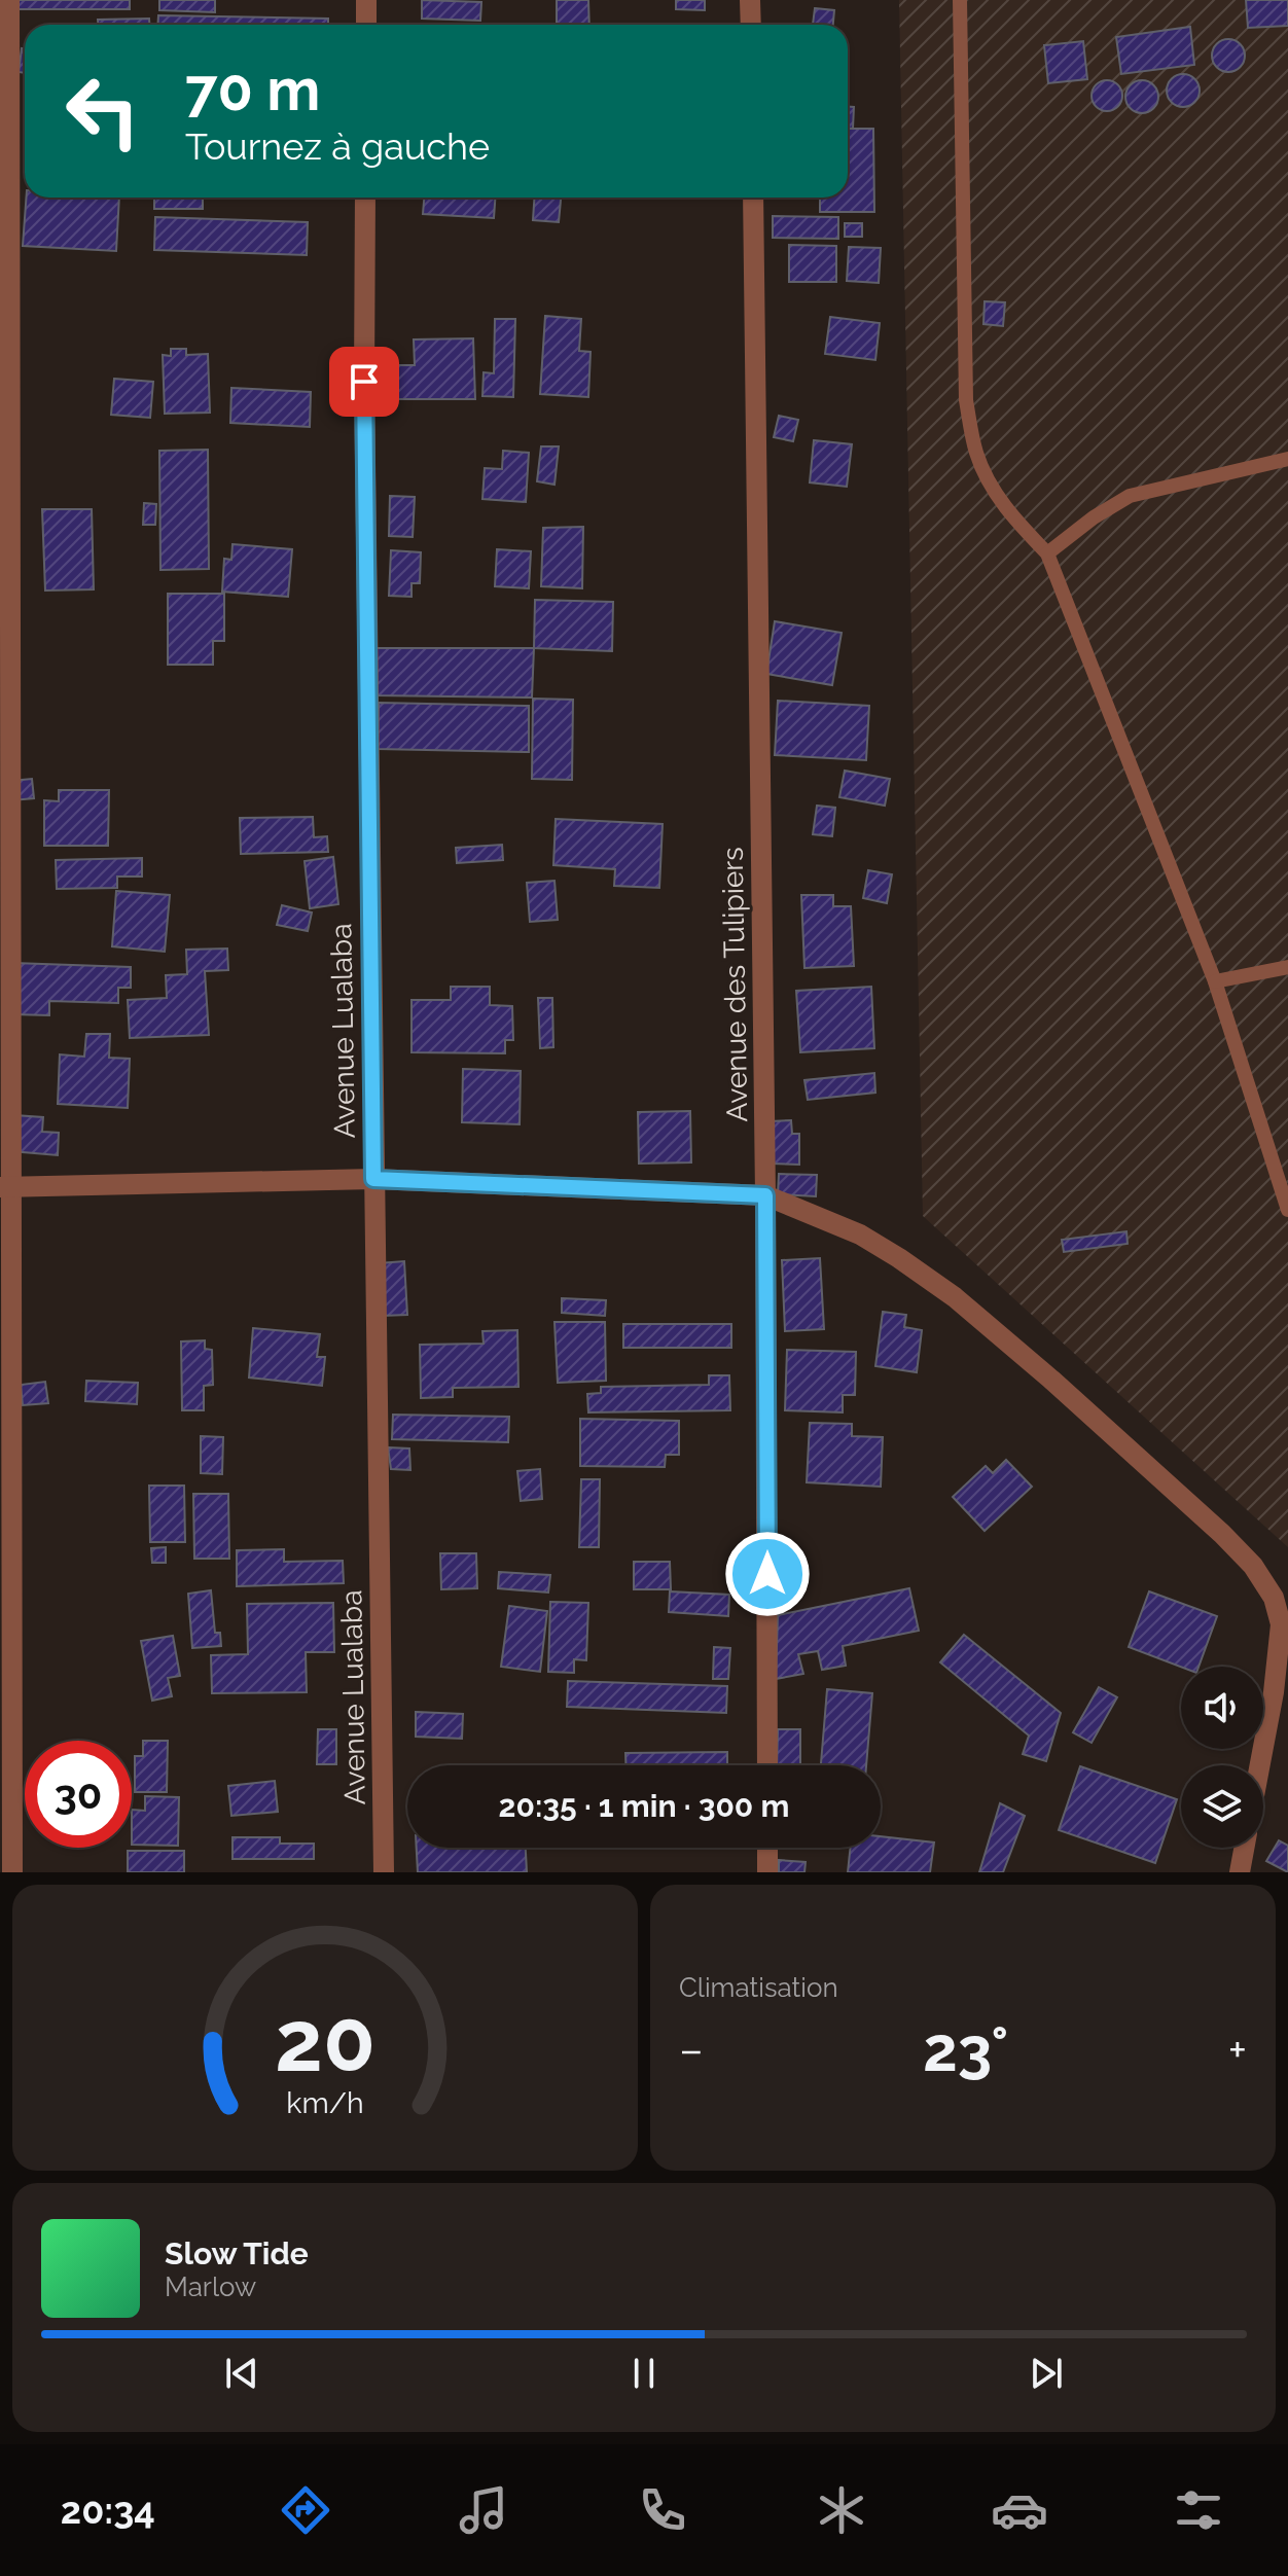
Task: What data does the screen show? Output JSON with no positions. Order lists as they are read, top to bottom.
{
  "streets": {
    "street": ["Avenue des Tulipiers", "Avenue Lualaba"]
  },
  "page": {
    "turn": ["70 m", "Tournez à gauche"],
    "limit": "30",
    "trip": "20:35 · 1 min · 300 m",
    "tile": "Climatisation",
    "heat": ["−", "23°", "+"],
    "song": ["Slow Tide", "Marlow"],
    "tabs": "20:34",
    "gauge": ["20", "km/h"]
  }
}
